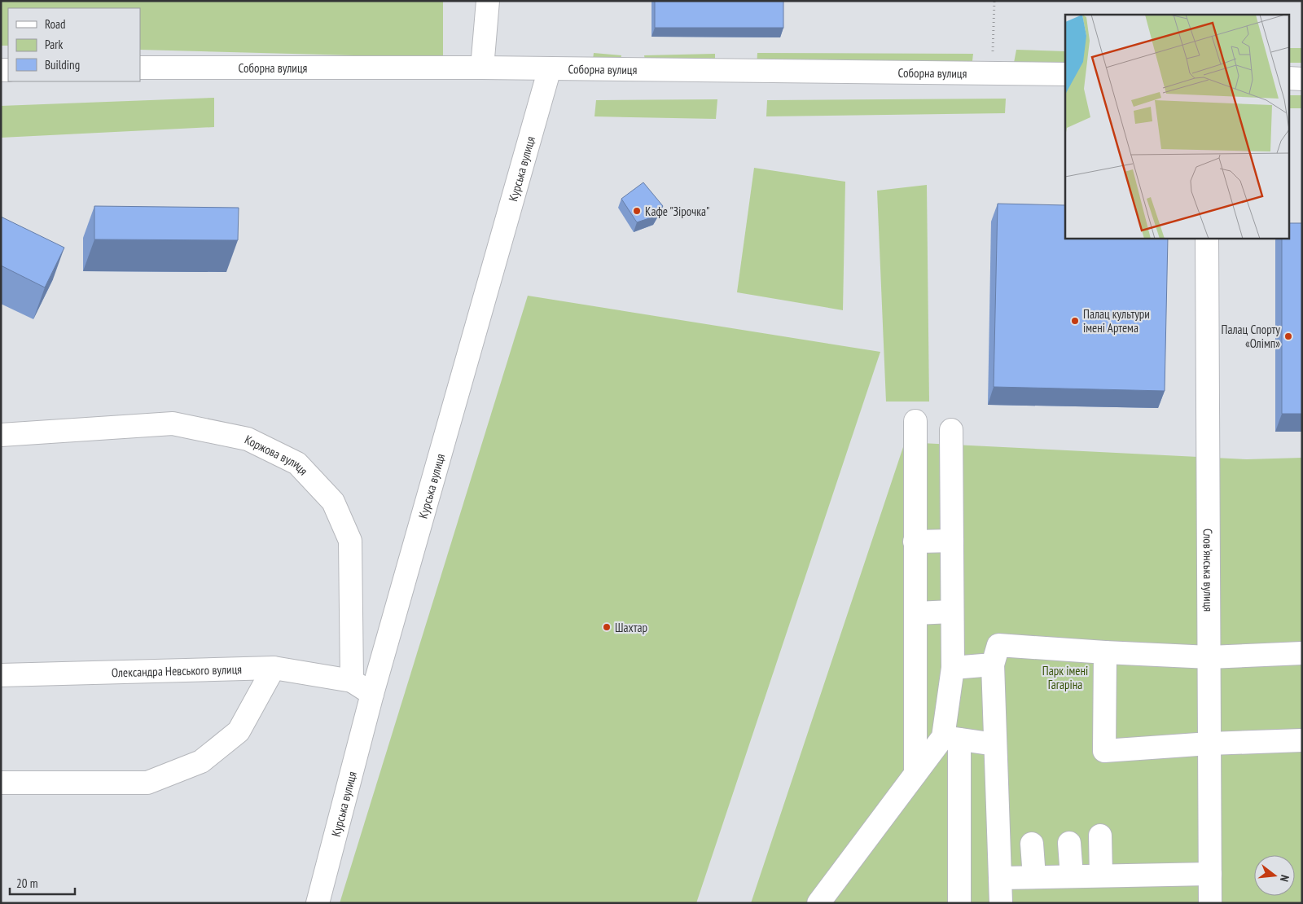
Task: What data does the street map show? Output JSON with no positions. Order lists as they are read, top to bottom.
{
  "streets": {
    "street": [
      "Соборна вулиця",
      "Курська вулиця",
      "Коржова вулиця",
      "Слов'янська вулиця",
      "Олександра Невського вулиця"
    ]
  },
  "crossings": [
    ["Соборна вулиця", "Курська вулиця"],
    ["Коржова вулиця", "Олександра Невського вулиця"]
  ],
  "parks": ["Парк імені Гагаріна"],
  "places": [
    "Кафе \"Зірочка\"",
    "Палац культури імені Артема",
    "Палац Спорту «Олімп»",
    "Шахтар"
  ],
  "legend": ["Road", "Park", "Building"],
  "scale_bar": "20 m",
  "north": "right"
}
